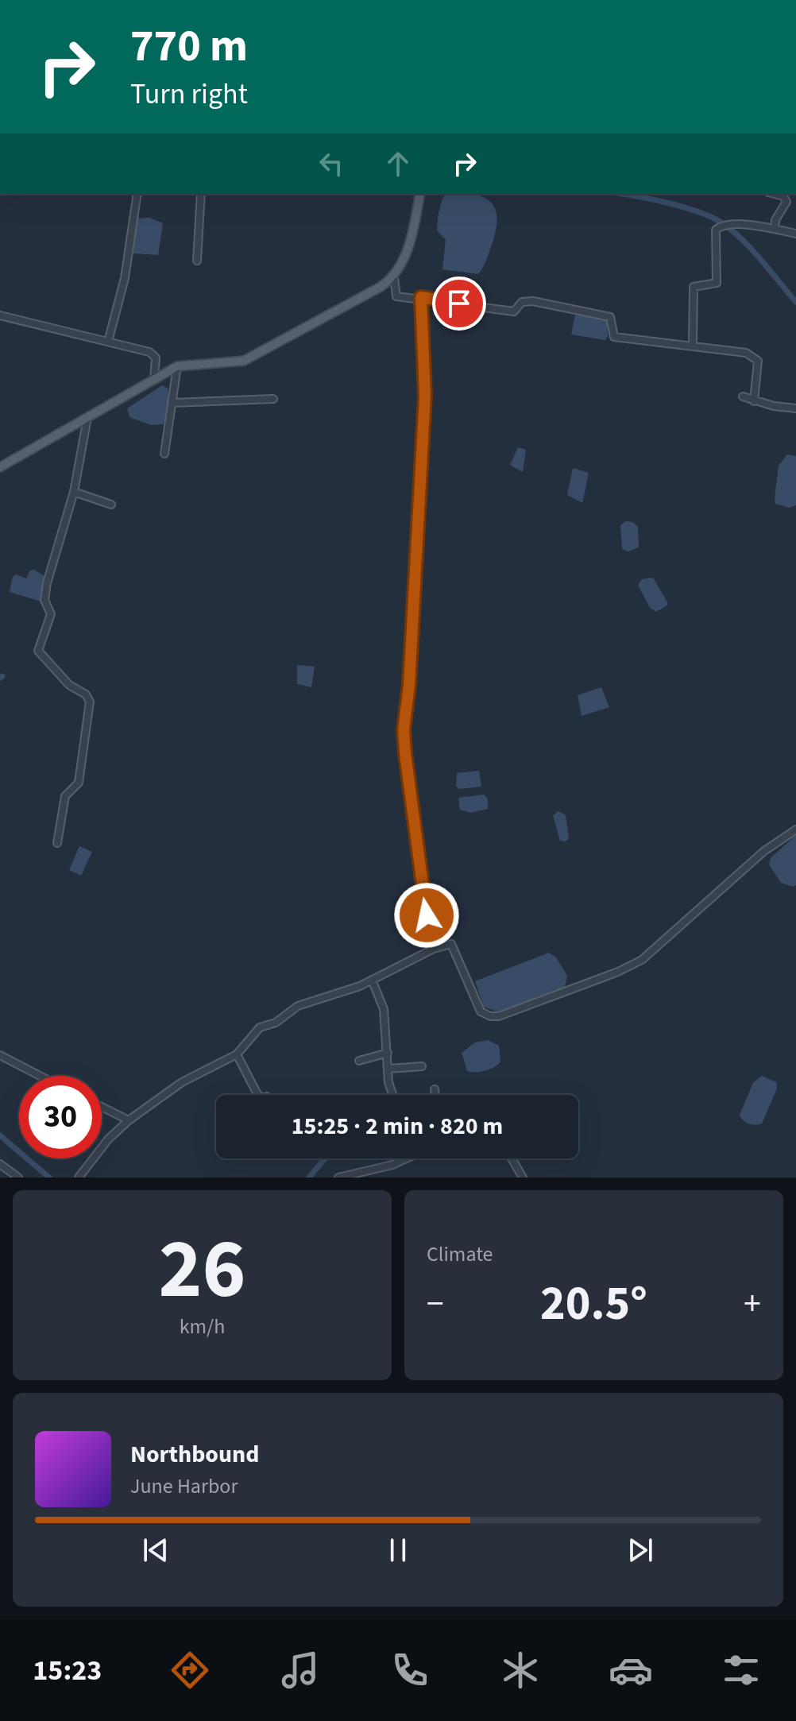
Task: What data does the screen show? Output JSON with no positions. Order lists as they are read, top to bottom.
{
  "page": {
    "turn": ["770 m", "Turn right"],
    "limit": "30",
    "trip": "15:25 · 2 min · 820 m",
    "tile": [
      ["26", "km/h"],
      "Climate"
    ],
    "heat": ["−", "20.5°", "+"],
    "song": ["Northbound", "June Harbor"],
    "tabs": "15:23"
  }
}
